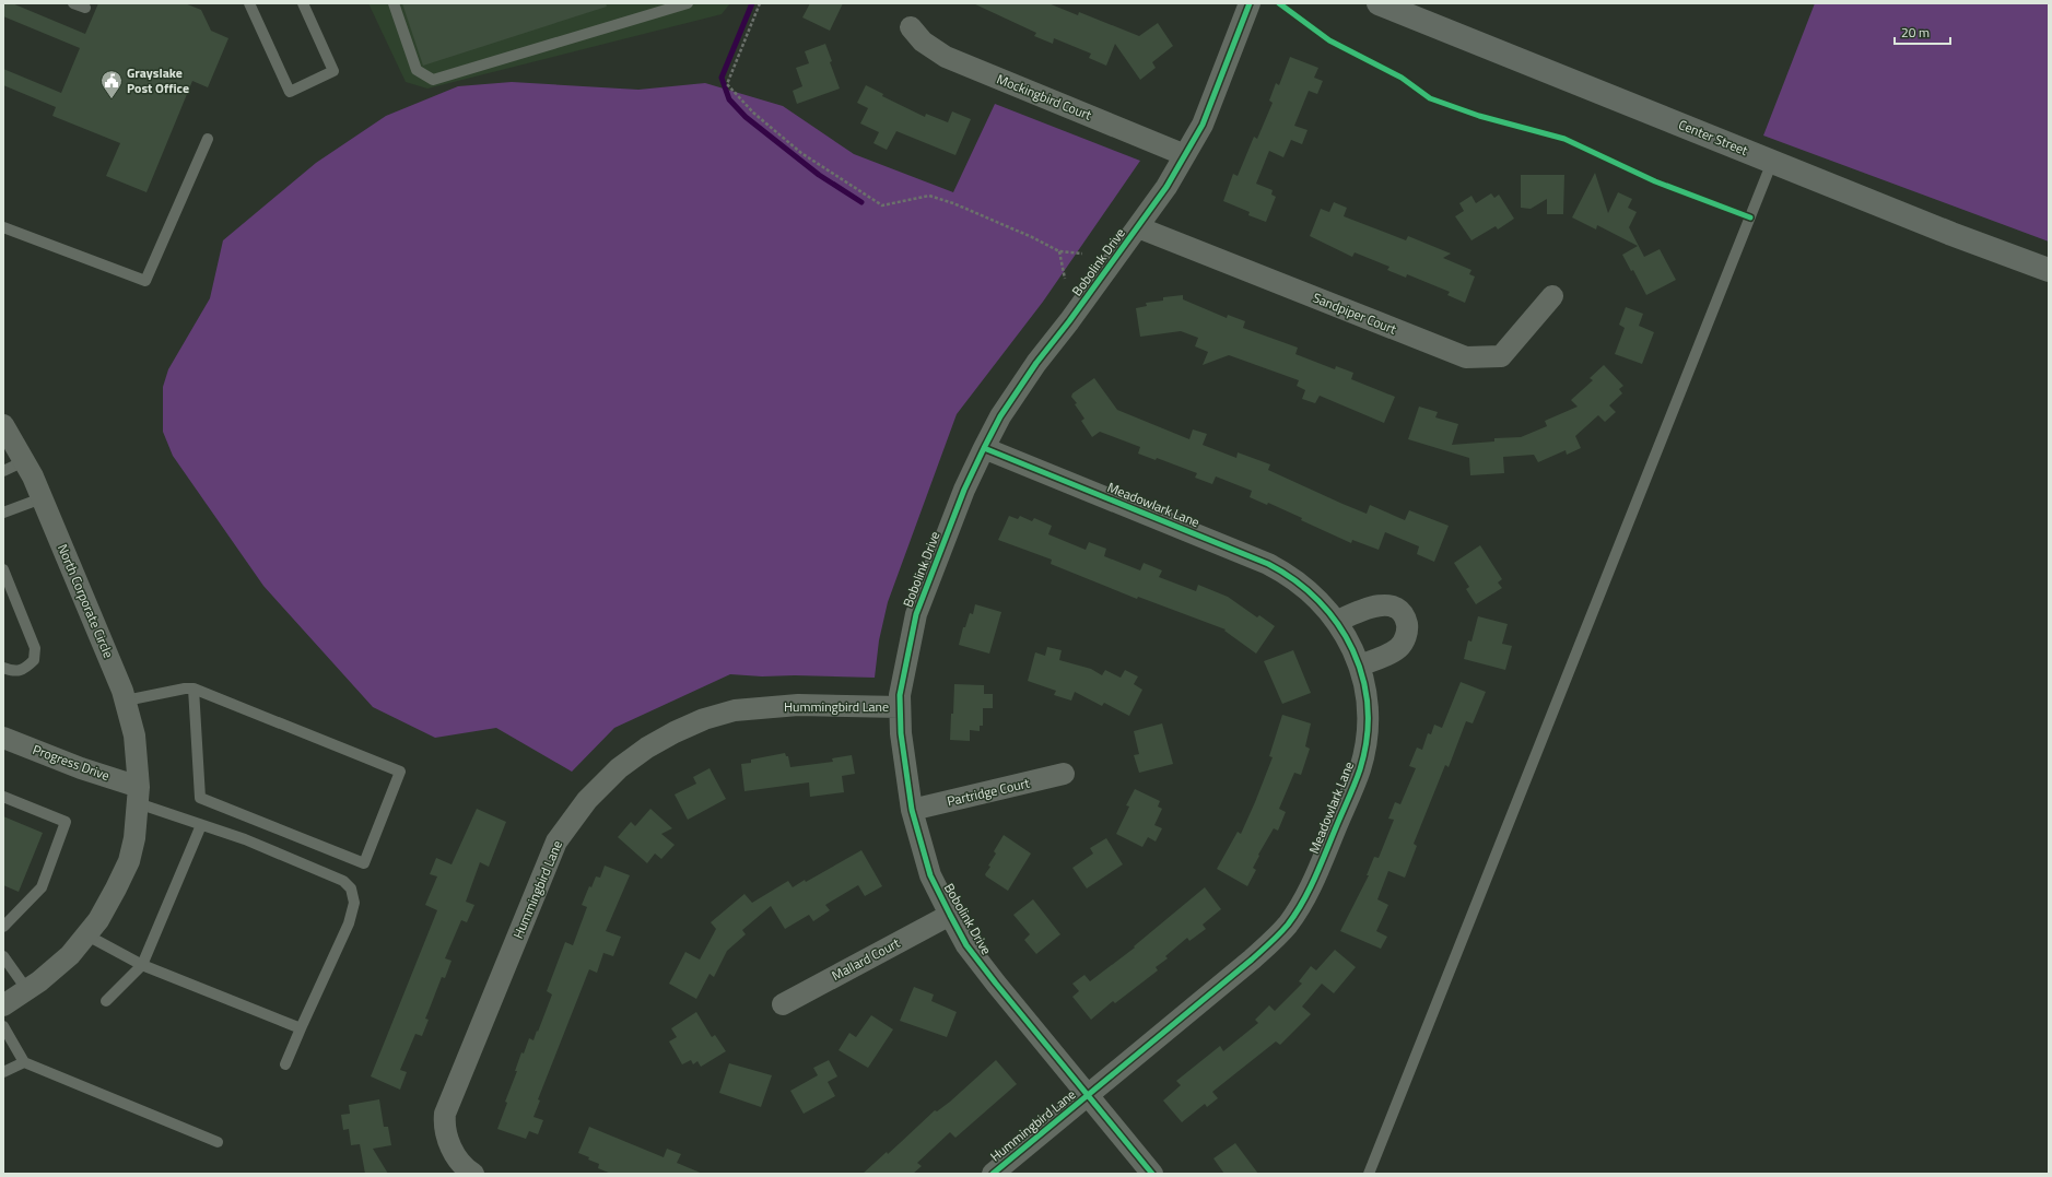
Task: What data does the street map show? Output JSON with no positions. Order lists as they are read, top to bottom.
{
  "streets": {
    "street": [
      "Mockingbird Court",
      "Center Street",
      "Bobolink Drive",
      "Sandpiper Court",
      "Meadowlark Lane",
      "North Corporate Circle",
      "Hummingbird Lane",
      "Progress Drive",
      "Partridge Court",
      "Mallard Court"
    ]
  },
  "crossings": [
    ["Mockingbird Court", "Bobolink Drive"],
    ["Bobolink Drive", "Sandpiper Court"],
    ["Bobolink Drive", "Meadowlark Lane"],
    ["Bobolink Drive", "Hummingbird Lane"],
    ["Bobolink Drive", "Partridge Court"],
    ["Bobolink Drive", "Mallard Court"],
    ["Meadowlark Lane", "Hummingbird Lane"],
    ["North Corporate Circle", "Progress Drive"]
  ],
  "places": {
    "public building": ["Grayslake Post Office"]
  },
  "scale_bar": "20 m"
}
